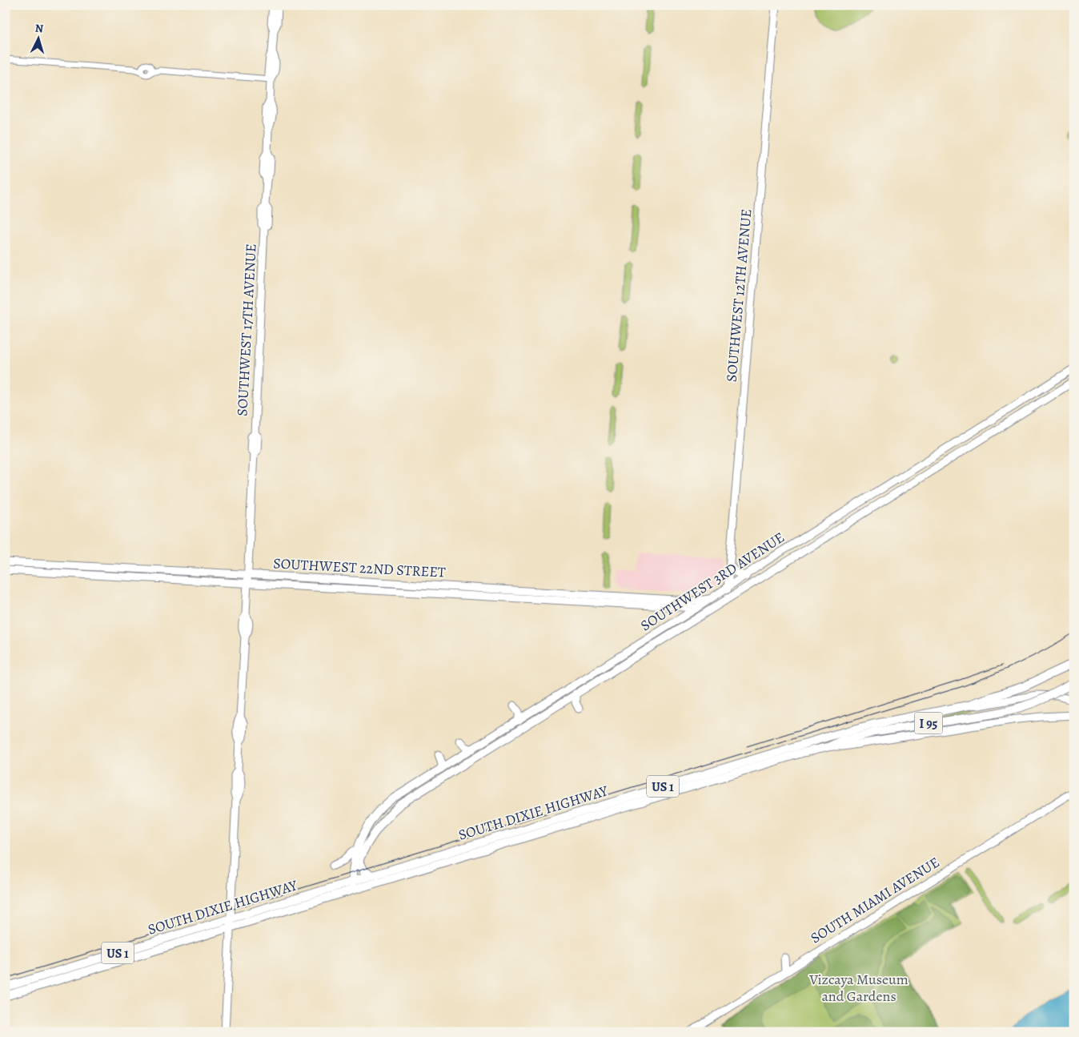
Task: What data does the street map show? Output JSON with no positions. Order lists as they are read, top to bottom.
{
  "streets": {
    "highway": ["I 95", "US 1", "SOUTH DIXIE HIGHWAY"],
    "main road": [
      "SOUTHWEST 12TH AVENUE",
      "SOUTHWEST 17TH AVENUE",
      "SOUTHWEST 22ND STREET",
      "SOUTHWEST 3RD AVENUE",
      "SOUTH MIAMI AVENUE"
    ]
  },
  "crossings": [
    ["SOUTHWEST 12TH AVENUE", "SOUTHWEST 3RD AVENUE"],
    ["SOUTHWEST 17TH AVENUE", "SOUTHWEST 22ND STREET"],
    ["SOUTHWEST 17TH AVENUE", "SOUTH DIXIE HIGHWAY"],
    ["SOUTHWEST 22ND STREET", "SOUTHWEST 3RD AVENUE"],
    ["I 95", "SOUTH DIXIE HIGHWAY"]
  ],
  "parks": ["Vizcaya Museum and Gardens"],
  "north": "top"
}
